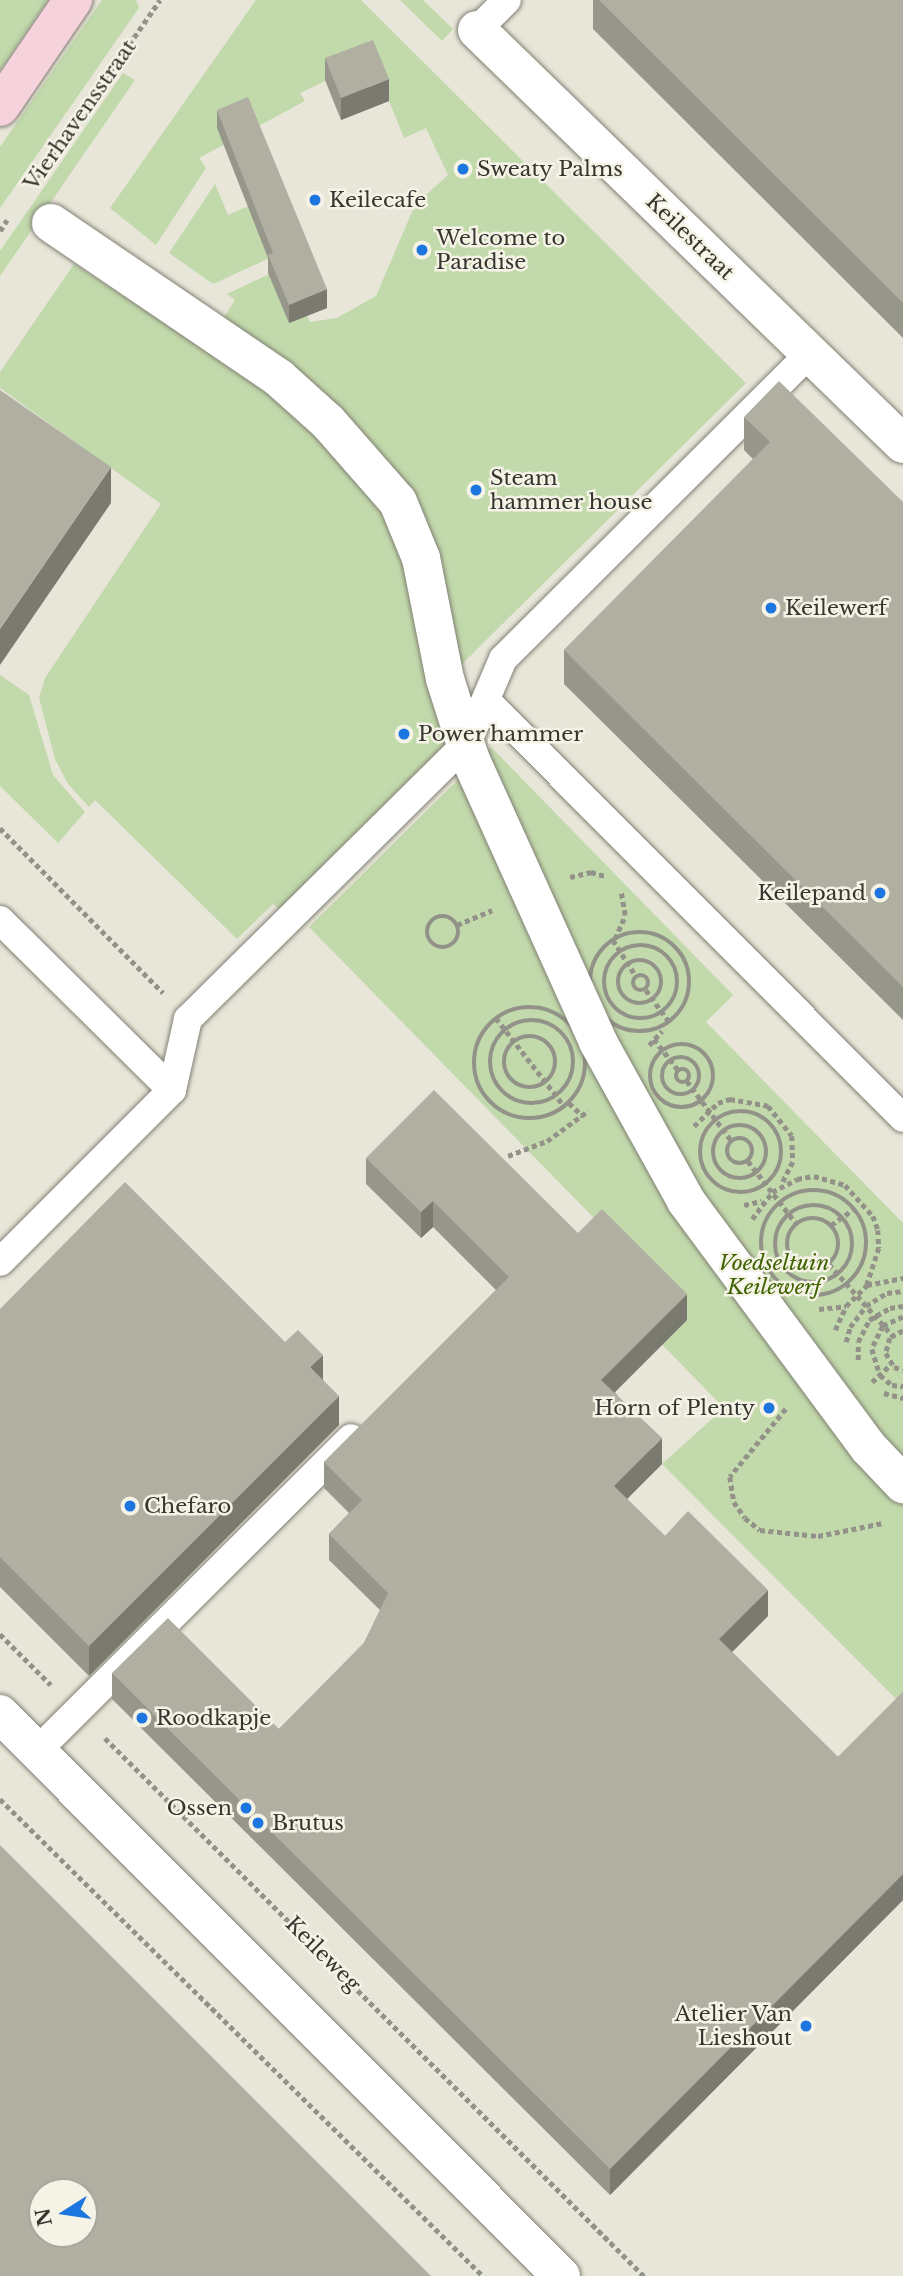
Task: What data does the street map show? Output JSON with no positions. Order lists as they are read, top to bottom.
{
  "streets": {
    "street": ["Keilestraat"],
    "path": ["Vierhavensstraat", "Keileweg"]
  },
  "parks": ["Voedseltuin Keilewerf"],
  "places": [
    "Sweaty Palms",
    "Keilecafe",
    "Welcome to Paradise",
    "Steam hammer house",
    "Keilewerf",
    "Power hammer",
    "Keilepand",
    "Horn of Plenty",
    "Chefaro",
    "Roodkapje",
    "Ossen",
    "Brutus",
    "Atelier Van Lieshout"
  ],
  "north": "left"
}
